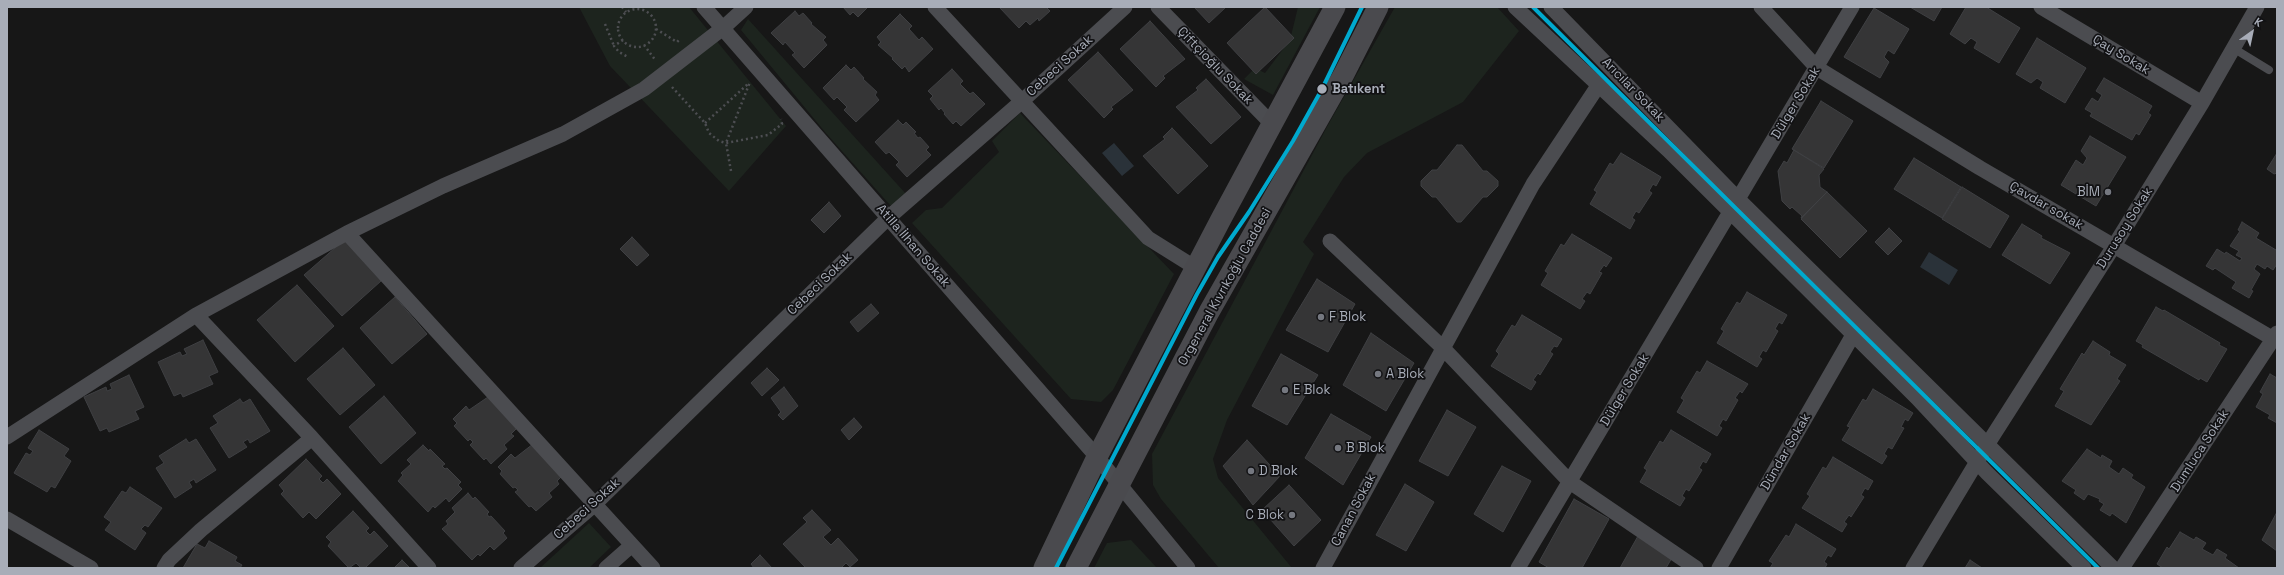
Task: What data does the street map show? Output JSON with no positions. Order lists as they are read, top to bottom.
{
  "streets": {
    "main road": ["Orgeneral Kıvrıkoğlu Caddesi"],
    "street": [
      "Çay Sokak",
      "Cebeci Sokak",
      "Çiftçioğlu Sokak",
      "Arıcılar Sokak",
      "Dülger Sokak",
      "Çavdar sokak",
      "Durusoy Sokak",
      "Atilla İlhan Sokak",
      "Dumluca Sokak",
      "Dündar Sokak",
      "Canan Sokak"
    ]
  },
  "crossings": [
    ["Çay Sokak", "Durusoy Sokak"],
    ["Cebeci Sokak", "Atilla İlhan Sokak"],
    ["Arıcılar Sokak", "Dülger Sokak"],
    ["Arıcılar Sokak", "Durusoy Sokak"],
    ["Dülger Sokak", "Çavdar sokak"],
    ["Çavdar sokak", "Durusoy Sokak"],
    ["Çavdar sokak", "Dumluca Sokak"],
    ["Atilla İlhan Sokak", "Orgeneral Kıvrıkoğlu Caddesi"]
  ],
  "places": [
    "Batıkent",
    "BİM",
    "F Blok",
    "A Blok",
    "E Blok",
    "B Blok",
    "D Blok",
    "C Blok"
  ],
  "north": "top right"
}
